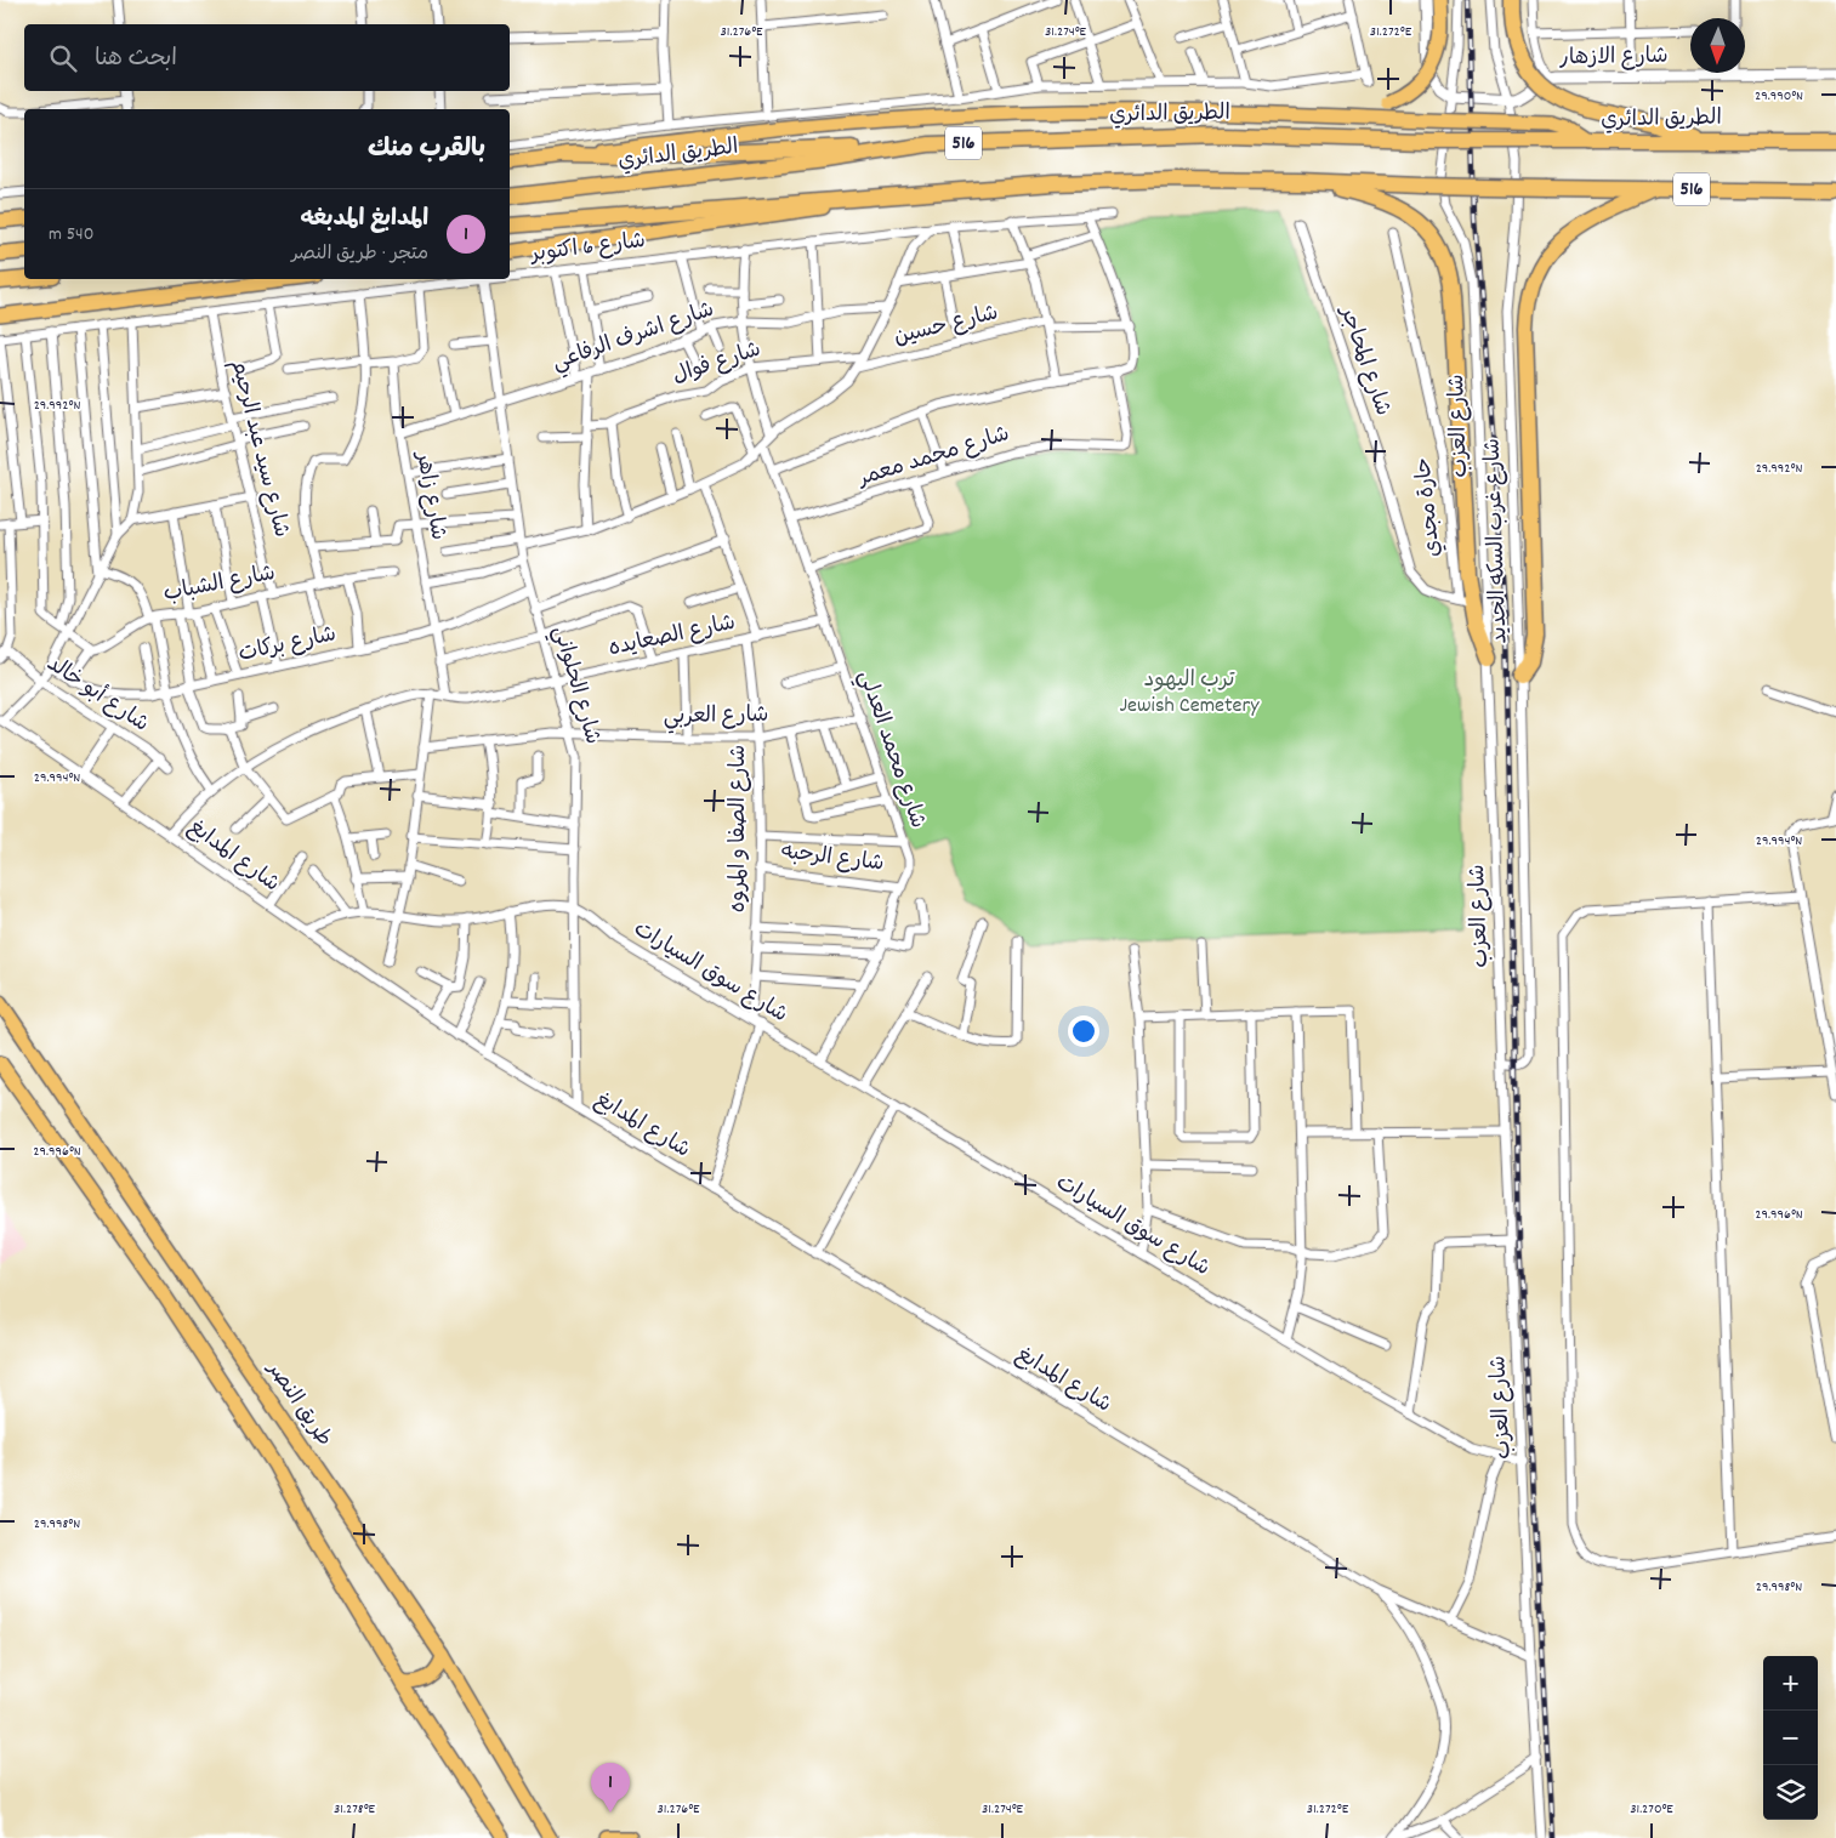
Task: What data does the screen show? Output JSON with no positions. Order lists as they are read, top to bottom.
{
  "streets": {
    "highway": ["الطريق الدائري", "516", "طريق النصر"],
    "street": [
      "شارع الازهار",
      "شارع 6 اكتوبر",
      "شارع حسين",
      "شارع اشرف الرفاعي",
      "شارع المحاجر",
      "شارع فوال",
      "شارع العزب",
      "شارع سيد عبد الرحيم",
      "شارع محمد معمر",
      "شارع زاهر",
      "حارة مجدي",
      "شارع غرب السكه الحديد",
      "شارع الشباب",
      "شارع الصعايده",
      "شارع بركات",
      "شارع الحلواني",
      "شارع أبو خالد",
      "شارع العربي",
      "شارع محمد العدلي",
      "شارع الصفا و المروه",
      "شارع المدابغ",
      "شارع الرحبه",
      "شارع سوق السيارات"
    ]
  },
  "crossings": [
    ["شارع الازهار", "شارع غرب السكه الحديد"],
    ["شارع 6 اكتوبر", "شارع سيد عبد الرحيم"],
    ["شارع 6 اكتوبر", "شارع الحلواني"],
    ["شارع اشرف الرفاعي", "شارع زاهر"],
    ["شارع اشرف الرفاعي", "شارع الحلواني"],
    ["شارع المحاجر", "شارع العزب"],
    ["شارع المحاجر", "حارة مجدي"],
    ["شارع العزب", "حارة مجدي"],
    ["شارع العزب", "شارع غرب السكه الحديد"],
    ["شارع العزب", "شارع المدابغ"],
    ["شارع العزب", "شارع سوق السيارات"],
    ["شارع سيد عبد الرحيم", "شارع الشباب"],
    ["شارع محمد معمر", "شارع محمد العدلي"],
    ["شارع زاهر", "شارع الصعايده"],
    ["شارع زاهر", "شارع بركات"],
    ["شارع الصعايده", "شارع الحلواني"],
    ["شارع الصعايده", "شارع محمد العدلي"],
    ["شارع الصعايده", "شارع الصفا و المروه"],
    ["شارع الصعايده", "شارع المدابغ"],
    ["شارع بركات", "شارع الحلواني"],
    ["شارع الحلواني", "شارع العربي"],
    ["شارع الحلواني", "شارع المدابغ"],
    ["شارع الحلواني", "شارع سوق السيارات"],
    ["شارع العربي", "شارع محمد العدلي"],
    ["شارع العربي", "شارع الصفا و المروه"],
    ["شارع محمد العدلي", "شارع الرحبه"],
    ["شارع محمد العدلي", "شارع سوق السيارات"],
    ["شارع الصفا و المروه", "شارع الرحبه"],
    ["شارع الصفا و المروه", "شارع سوق السيارات"]
  ],
  "parks": ["ترب اليهود Jewish Cemetery"],
  "north": "bottom",
  "page": {
    "search": "ابحث هنا",
    "heading": "بالقرب منك",
    "list": [
      {
        "mark": "1",
        "name": "المدابغ المدبغه",
        "note": "متجر · طريق النصر",
        "value": "540 m"
      }
    ],
    "map_buttons": ["+", "−"],
    "pins": "1"
  },
  "coordinates": [
    "31.276°E",
    "31.274°E",
    "31.272°E",
    "29.990°N",
    "29.992°N",
    "29.994°N",
    "29.996°N",
    "29.998°N",
    "31.278°E",
    "31.270°E"
  ]
}
